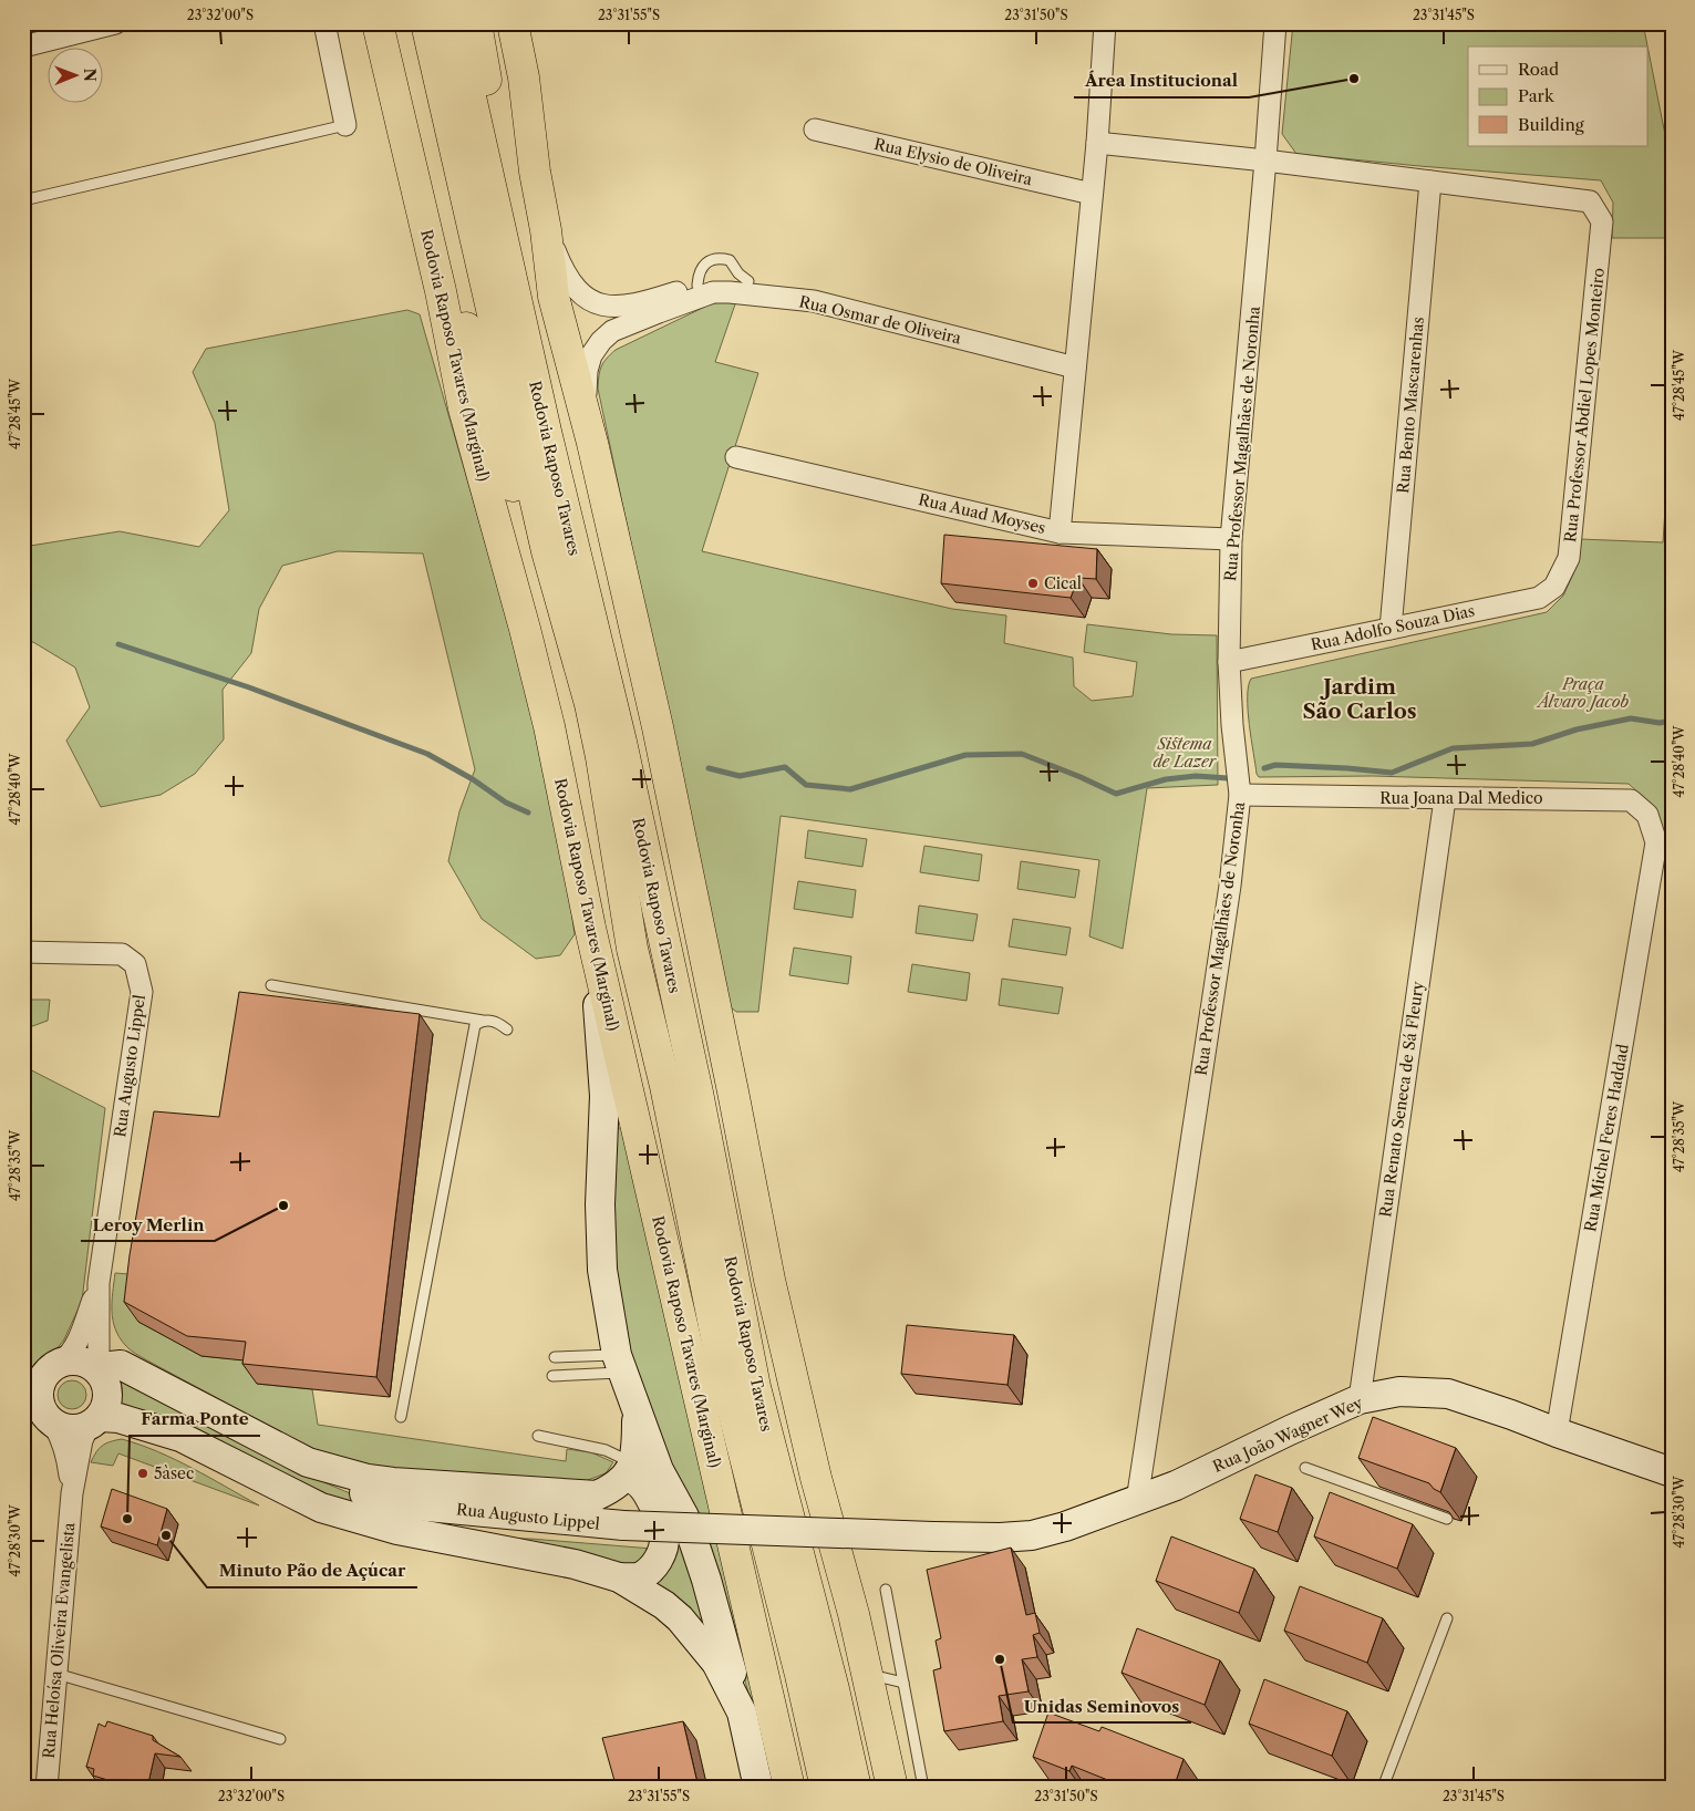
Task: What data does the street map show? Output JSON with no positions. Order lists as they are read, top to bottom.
{
  "streets": {
    "highway": ["Rodovia Raposo Tavares (Marginal)", "Rodovia Raposo Tavares"],
    "main road": ["Rua Augusto Lippel", "Rua João Wagner Wey"],
    "street": [
      "Rua Elysio de Oliveira",
      "Rua Osmar de Oliveira",
      "Rua Bento Mascarenhas",
      "Rua Professor Abdiel Lopes Monteiro",
      "Rua Professor Magalhães de Noronha",
      "Rua Auad Moyses",
      "Rua Adolfo Souza Dias",
      "Rua Joana Dal Medico",
      "Rua Renato Seneca de Sá Fleury",
      "Rua Michel Feres Haddad",
      "Rua Heloísa Oliveira Evangelista"
    ]
  },
  "crossings": [
    ["Rua Bento Mascarenhas", "Rua Professor Abdiel Lopes Monteiro"],
    ["Rua Bento Mascarenhas", "Rua Adolfo Souza Dias"],
    ["Rua Professor Abdiel Lopes Monteiro", "Rua Adolfo Souza Dias"],
    ["Rua Professor Magalhães de Noronha", "Rua Auad Moyses"],
    ["Rua Professor Magalhães de Noronha", "Rua Adolfo Souza Dias"],
    ["Rua Professor Magalhães de Noronha", "Rua Joana Dal Medico"],
    ["Rua Professor Magalhães de Noronha", "Rua João Wagner Wey"],
    ["Rua Joana Dal Medico", "Rua Renato Seneca de Sá Fleury"],
    ["Rua Joana Dal Medico", "Rua Michel Feres Haddad"],
    ["Rua Augusto Lippel", "Rua João Wagner Wey"],
    ["Rua Augusto Lippel", "Rua Heloísa Oliveira Evangelista"],
    ["Rua Renato Seneca de Sá Fleury", "Rua João Wagner Wey"],
    ["Rua Michel Feres Haddad", "Rua João Wagner Wey"]
  ],
  "districts": ["Jardim São Carlos"],
  "parks": ["Praça Álvaro Jacob", "Sistema de Lazer"],
  "places": [
    "Área Institucional",
    "Cical",
    "Leroy Merlin",
    "5àsec",
    "Farma Ponte",
    "Minuto Pão de Açúcar",
    "Unidas Seminovos"
  ],
  "legend": ["Road", "Park", "Building"],
  "north": "right",
  "coordinates": [
    "23°32'00\"S",
    "23°31'55\"S",
    "23°31'50\"S",
    "23°31'45\"S",
    "47°28'45\"W",
    "47°28'40\"W",
    "47°28'35\"W",
    "47°28'30\"W"
  ]
}
